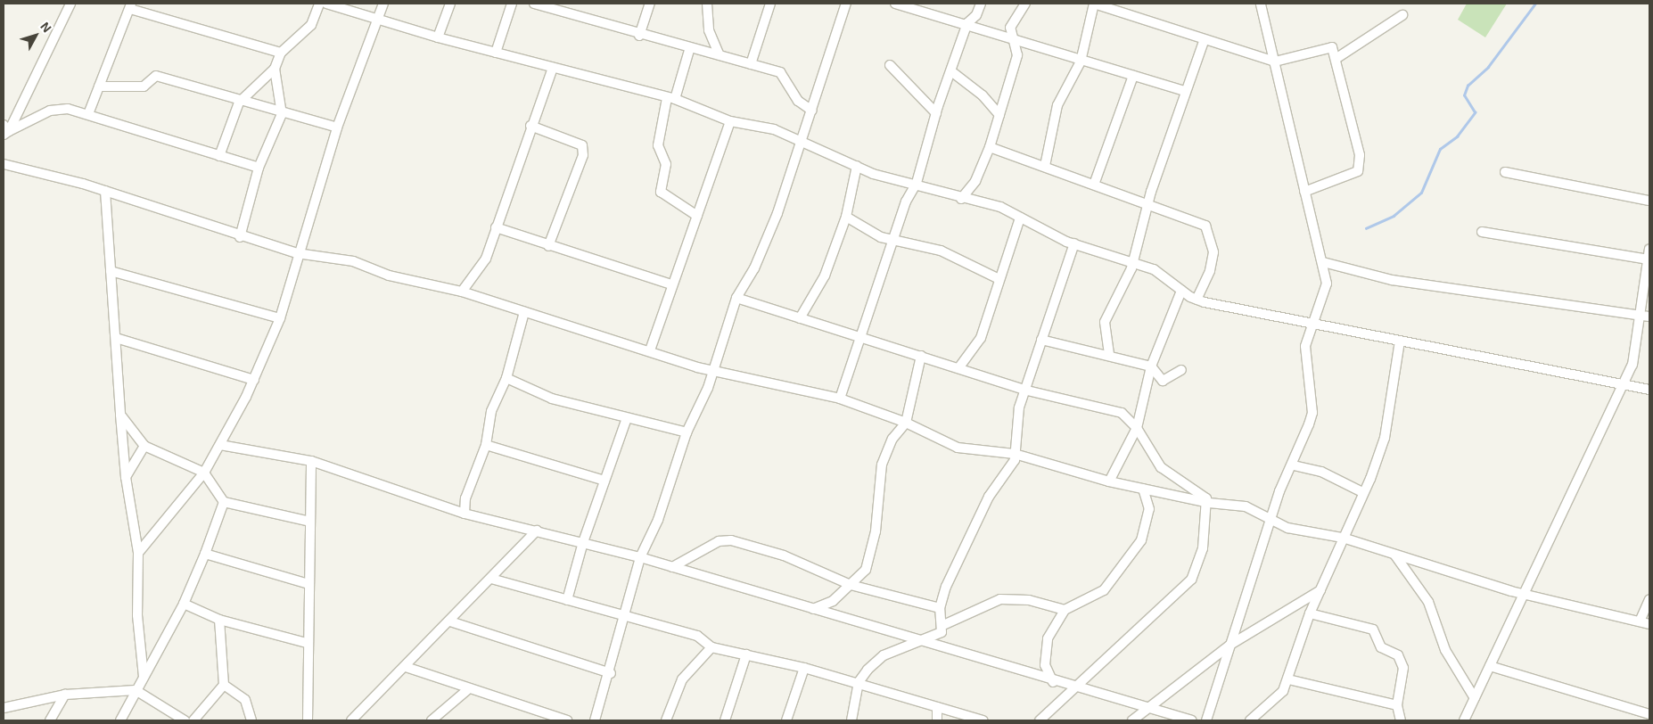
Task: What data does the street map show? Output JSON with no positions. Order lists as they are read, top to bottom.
{
  "north": "top right"
}
